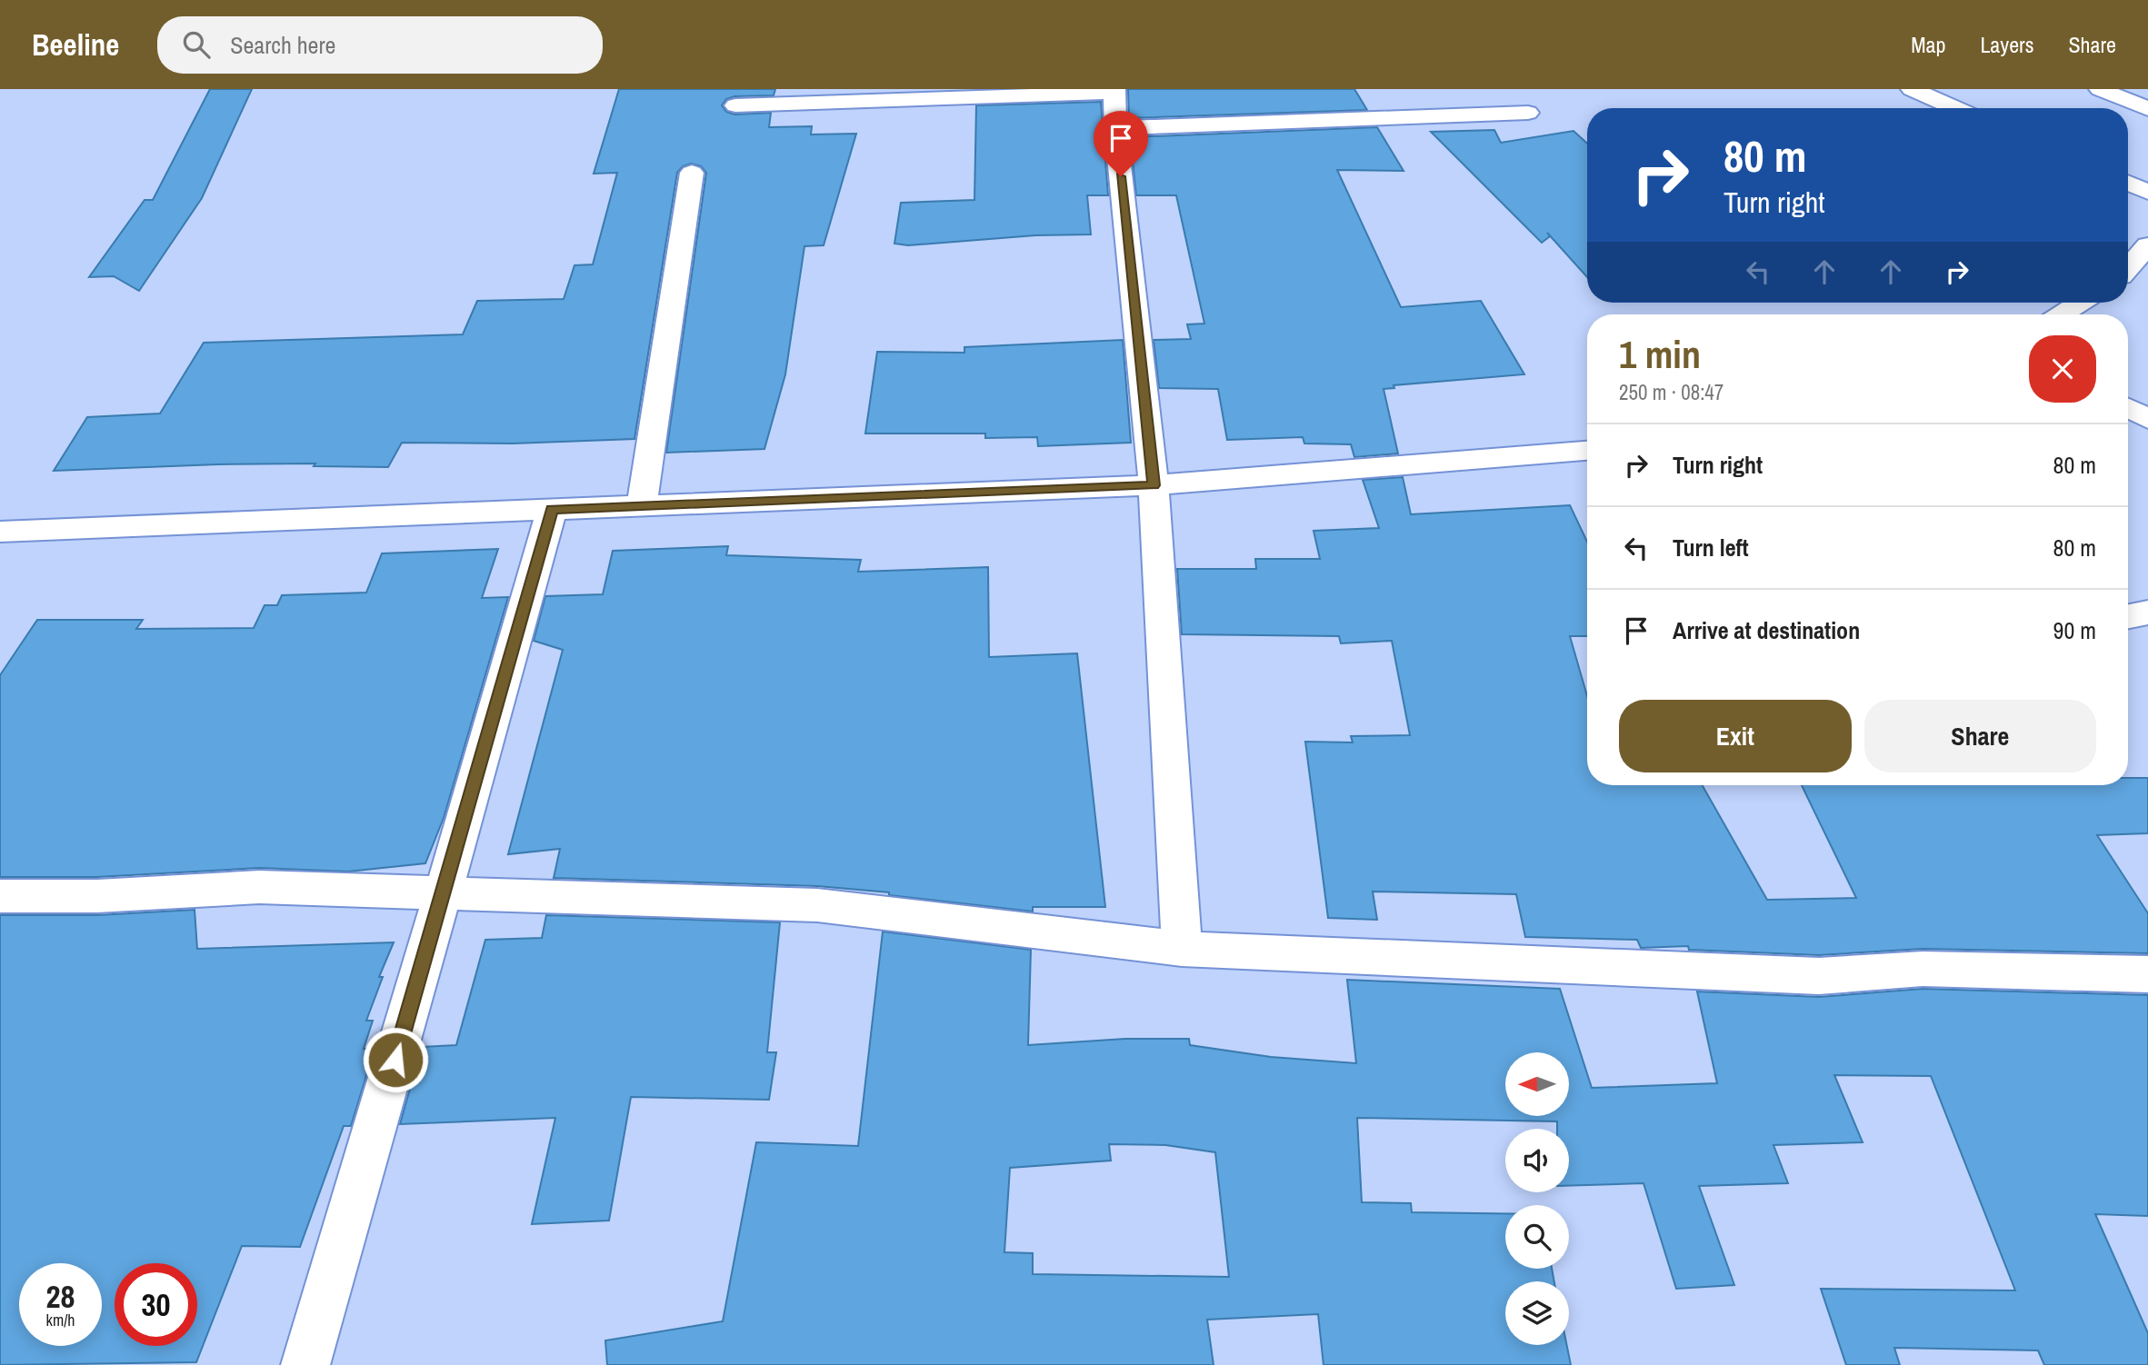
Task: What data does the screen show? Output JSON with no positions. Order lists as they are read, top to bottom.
{
  "north": "left",
  "page": {
    "header": "Beeline",
    "search": "Search here",
    "nav": ["Map", "Layers", "Share"],
    "turn": ["80 m", "Turn right"],
    "heading": ["1 min", "250 m · 08:47"],
    "list": [
      {
        "name": "Turn right",
        "value": "80 m"
      },
      {
        "name": "Turn left",
        "value": "80 m"
      },
      {
        "name": "Arrive at destination",
        "value": "90 m"
      }
    ],
    "buttons": ["Exit", "Share"],
    "speed": "28 km/h",
    "limit": "30"
  }
}
